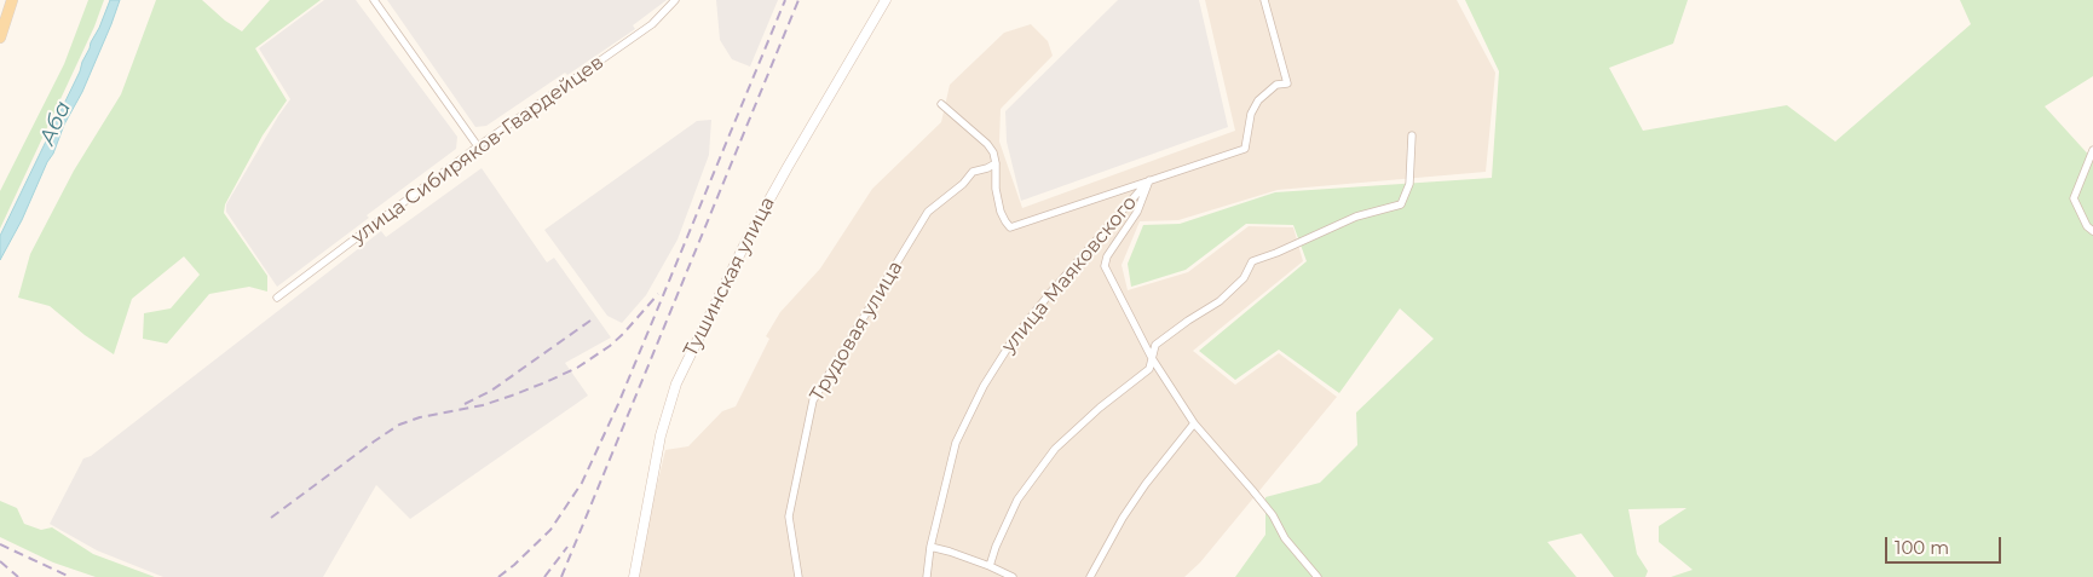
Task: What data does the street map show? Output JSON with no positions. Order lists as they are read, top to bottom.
{
  "streets": {
    "main road": ["Тушинская улица"],
    "street": ["улица Сибиряков-Гвардейцев", "улица Маяковского", "Трудовая улица"]
  },
  "water": ["Аба"],
  "scale_bar": "100 m"
}
